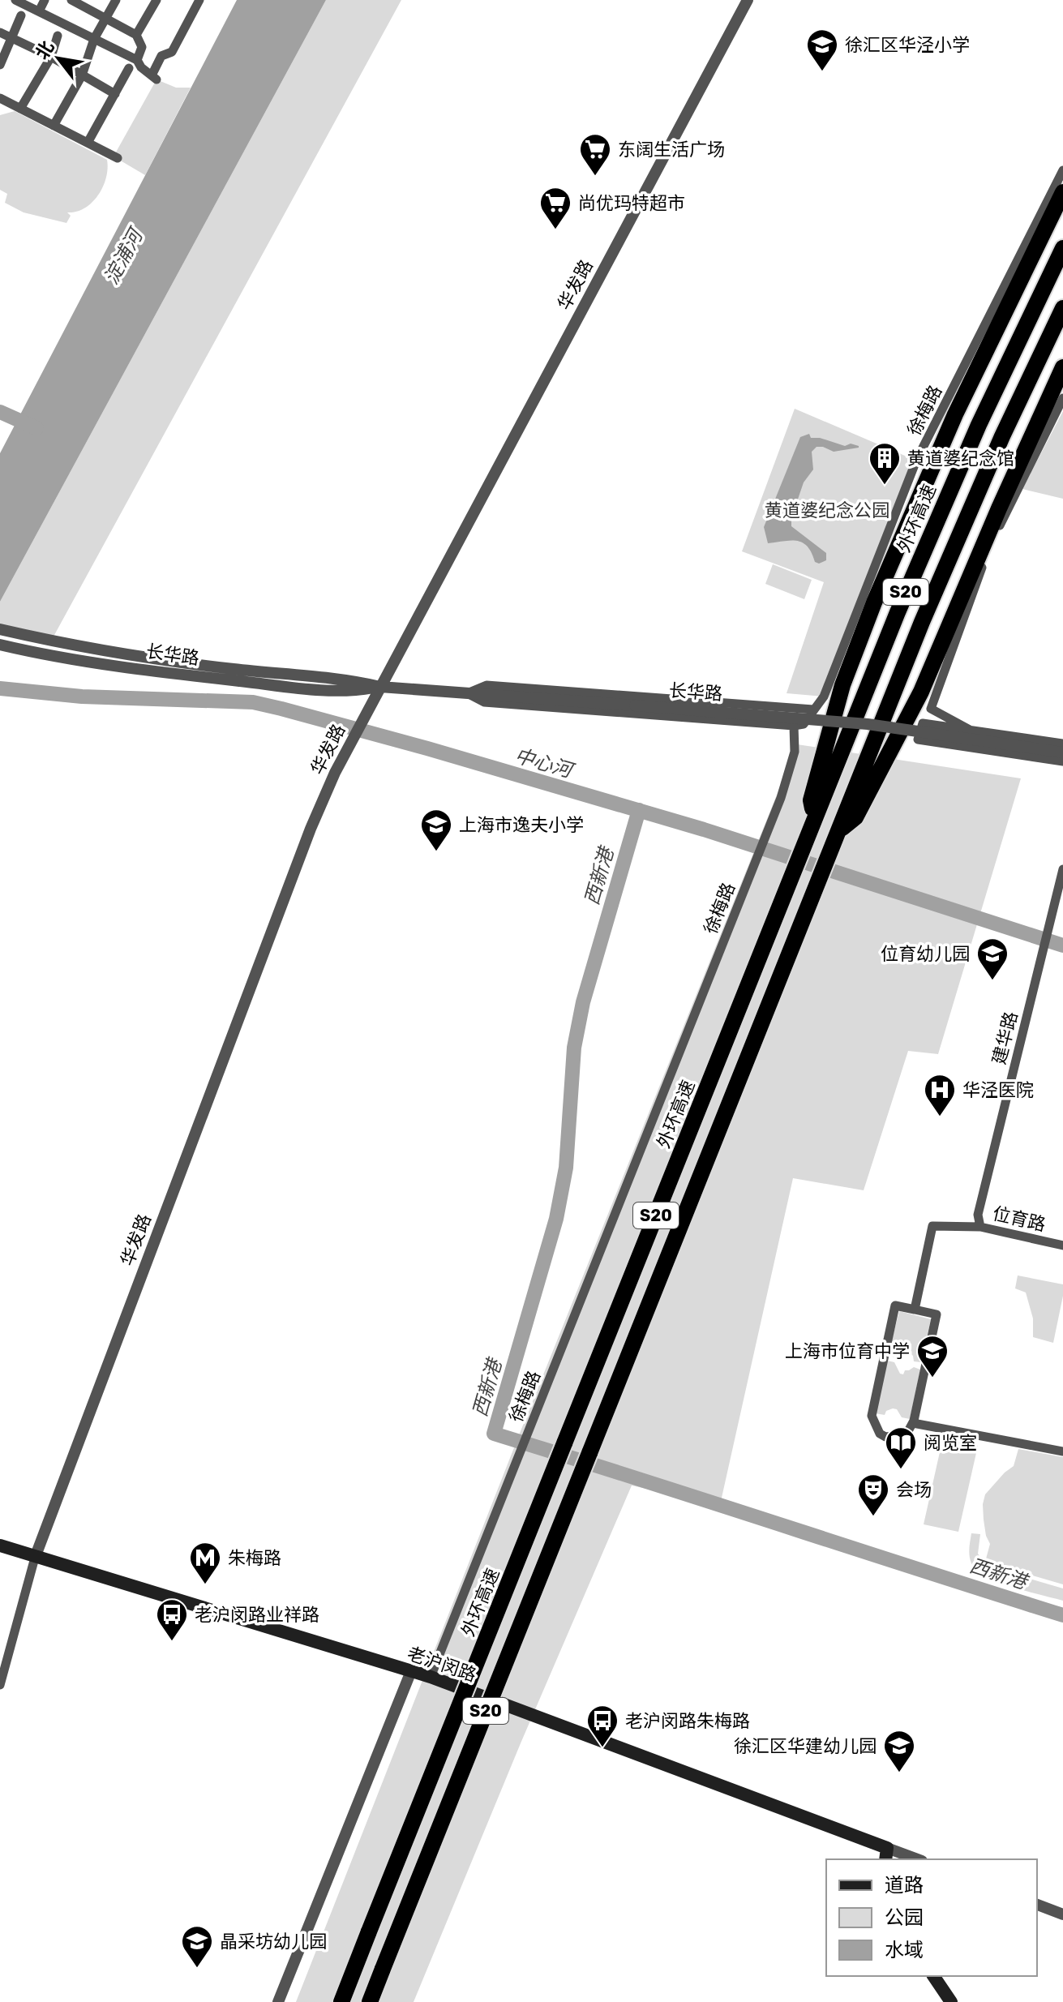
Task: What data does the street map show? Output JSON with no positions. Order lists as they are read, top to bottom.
{
  "streets": {
    "highway": ["外环高速", "S20"],
    "main road": ["老沪闵路"],
    "street": [
      "华发路",
      "徐梅路",
      "长华路",
      "建华路",
      "位育路"
    ]
  },
  "crossings": [
    ["华发路", "长华路"],
    ["华发路", "老沪闵路"],
    ["徐梅路", "长华路"],
    ["徐梅路", "老沪闵路"],
    ["建华路", "位育路"]
  ],
  "water": ["淀浦河", "中心河", "西新港"],
  "parks": ["黄道婆纪念公园"],
  "places": {
    "school or university": [
      "徐汇区华泾小学",
      "上海市逸夫小学",
      "位育幼儿园",
      "上海市位育中学",
      "徐汇区华建幼儿园",
      "晶采坊幼儿园"
    ],
    "supermarket": ["东阔生活广场", "尚优玛特超市"],
    "building": ["黄道婆纪念馆"],
    "hospital": ["华泾医院"],
    "library": ["阅览室"],
    "theatre": ["会场"],
    "metro station": ["朱梅路"],
    "bus stop": ["老沪闵路业祥路", "老沪闵路朱梅路"]
  },
  "legend": ["道路", "公园", "水域"],
  "north": "top left"
}
